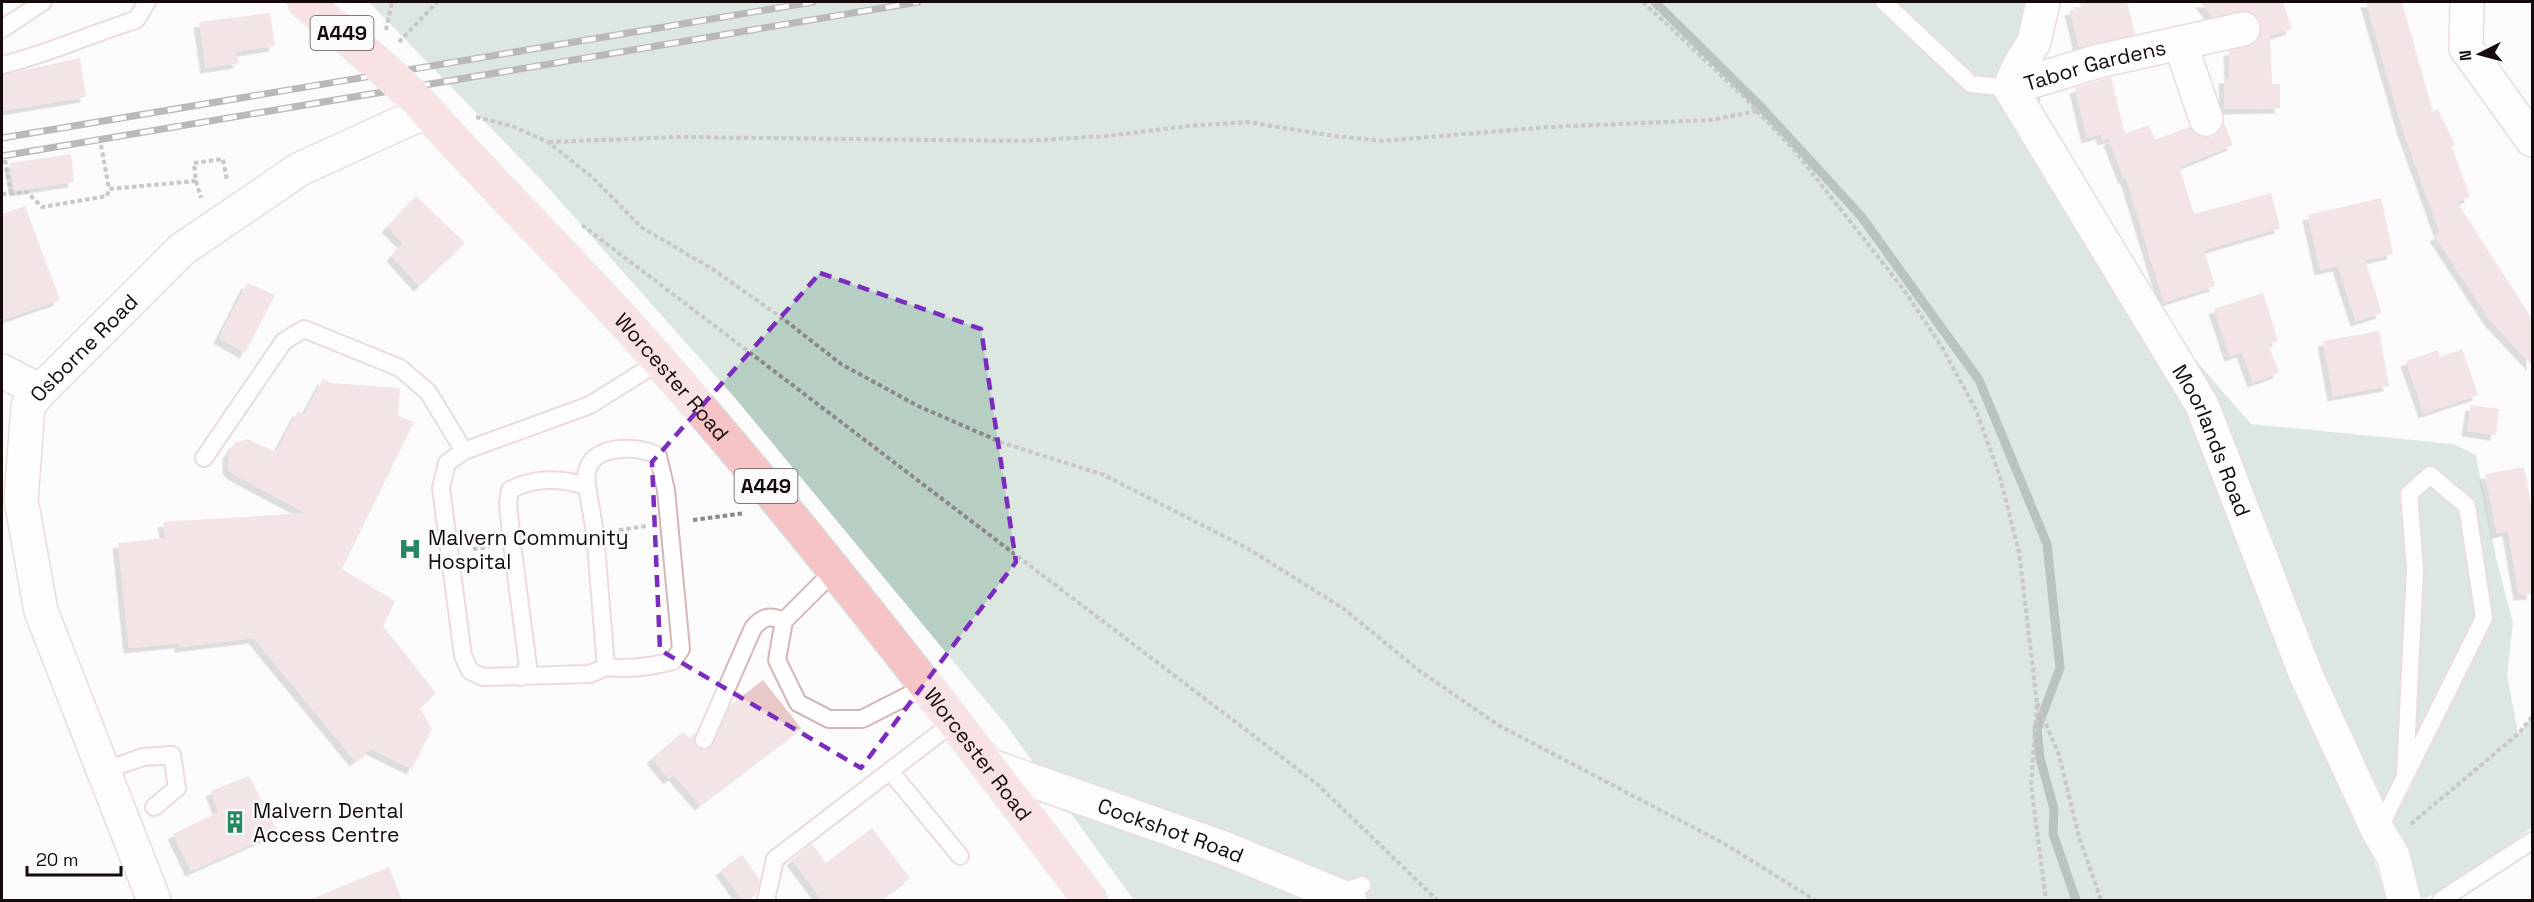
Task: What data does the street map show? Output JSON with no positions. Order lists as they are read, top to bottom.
{
  "streets": {
    "highway": ["A449", "Worcester Road"],
    "street": [
      "Tabor Gardens",
      "Osborne Road",
      "Moorlands Road",
      "Cockshot Road"
    ]
  },
  "crossings": [
    ["Tabor Gardens", "Moorlands Road"],
    ["Osborne Road", "Worcester Road"],
    ["Worcester Road", "Cockshot Road"]
  ],
  "places": {
    "hospital": ["Malvern Community Hospital"],
    "building": ["Malvern Dental Access Centre"]
  },
  "scale_bar": "20 m",
  "north": "left"
}
